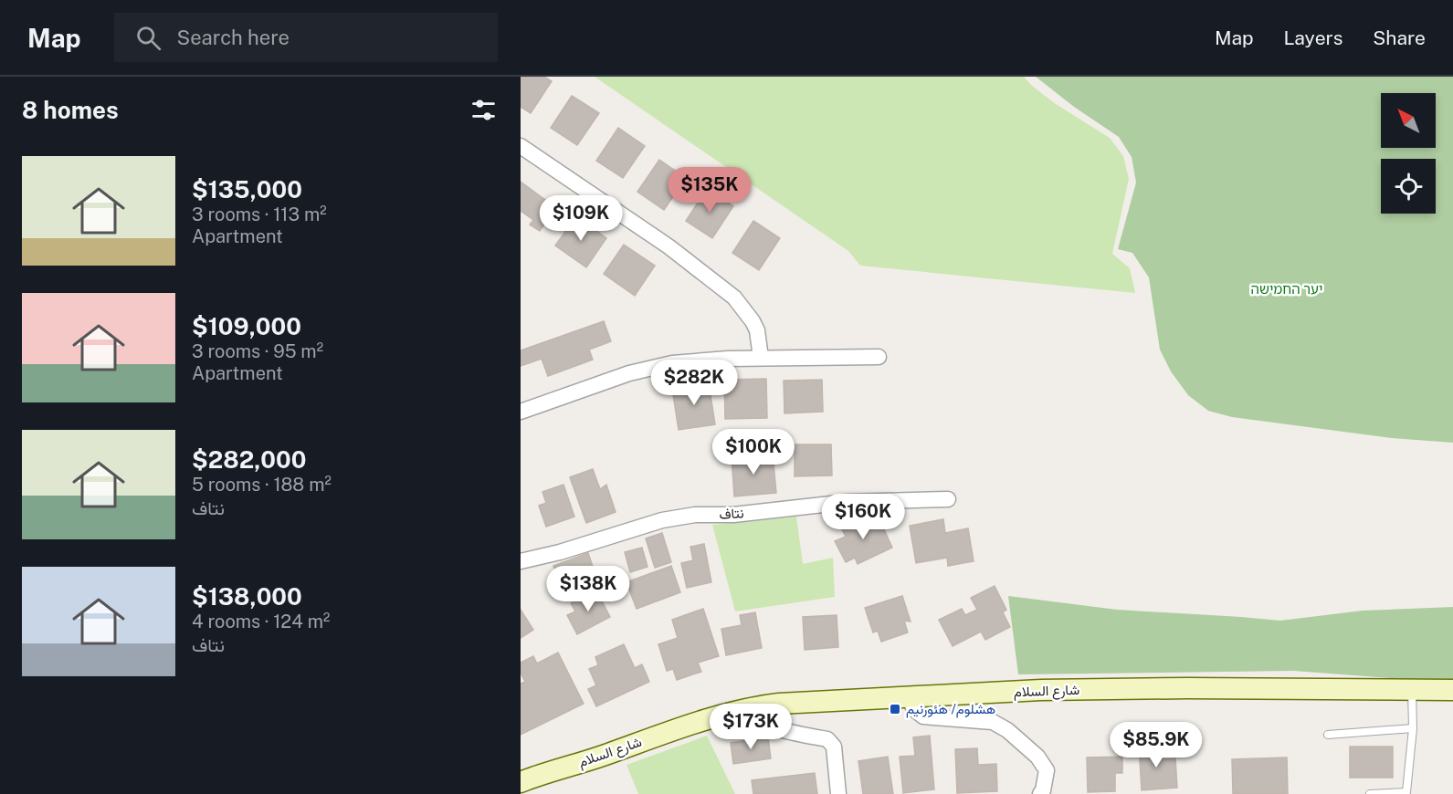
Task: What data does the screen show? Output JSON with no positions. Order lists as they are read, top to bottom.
{
  "streets": {
    "main road": ["شارع السلام"],
    "street": ["نتاف"]
  },
  "parks": ["יער החמישה"],
  "places": {
    "transit": ["هشلوم/ هئورنيم"]
  },
  "north": "top left",
  "page": {
    "header": "Map",
    "search": "Search here",
    "nav": ["Map", "Layers", "Share"],
    "heading": "8 homes",
    "list": [
      {
        "name": "$135,000",
        "note": "3 rooms · 113 m² · Apartment"
      },
      {
        "name": "$109,000",
        "note": "3 rooms · 95 m² · Apartment"
      },
      {
        "name": "$282,000",
        "note": "5 rooms · 188 m² · نتاف"
      },
      {
        "name": "$138,000",
        "note": "4 rooms · 124 m² · نتاف"
      }
    ],
    "price": [
      "$135K",
      "$109K",
      "$282K",
      "$100K",
      "$160K",
      "$138K",
      "$173K",
      "$85.9K"
    ]
  }
}
